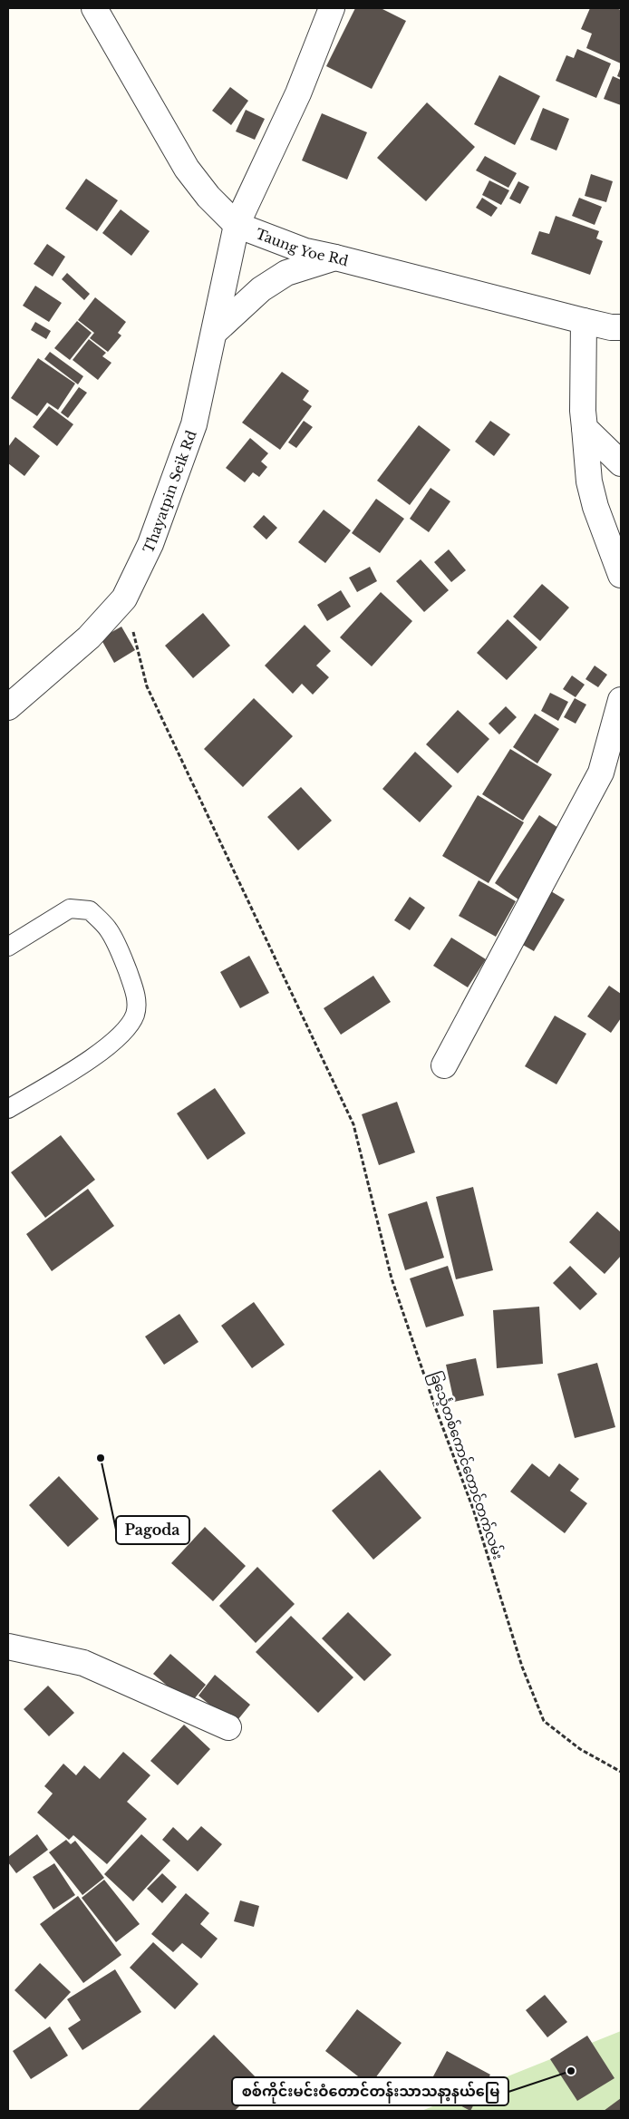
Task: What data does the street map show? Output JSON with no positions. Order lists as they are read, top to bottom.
{
  "streets": {
    "street": ["Taung Yoe Rd", "Thayatpin Seik Rd"],
    "path": ["ခြင်္သေ့တစ်ကောင်တောင်တက်လမ်း"]
  },
  "crossings": [
    ["Taung Yoe Rd", "Thayatpin Seik Rd"],
    ["Thayatpin Seik Rd", "ခြင်္သေ့တစ်ကောင်တောင်တက်လမ်း"]
  ],
  "places": ["Pagoda", "စစ်ကိုင်းမင်းဝံတောင်တန်းသာသနာ့နယ်မြေ"]
}
